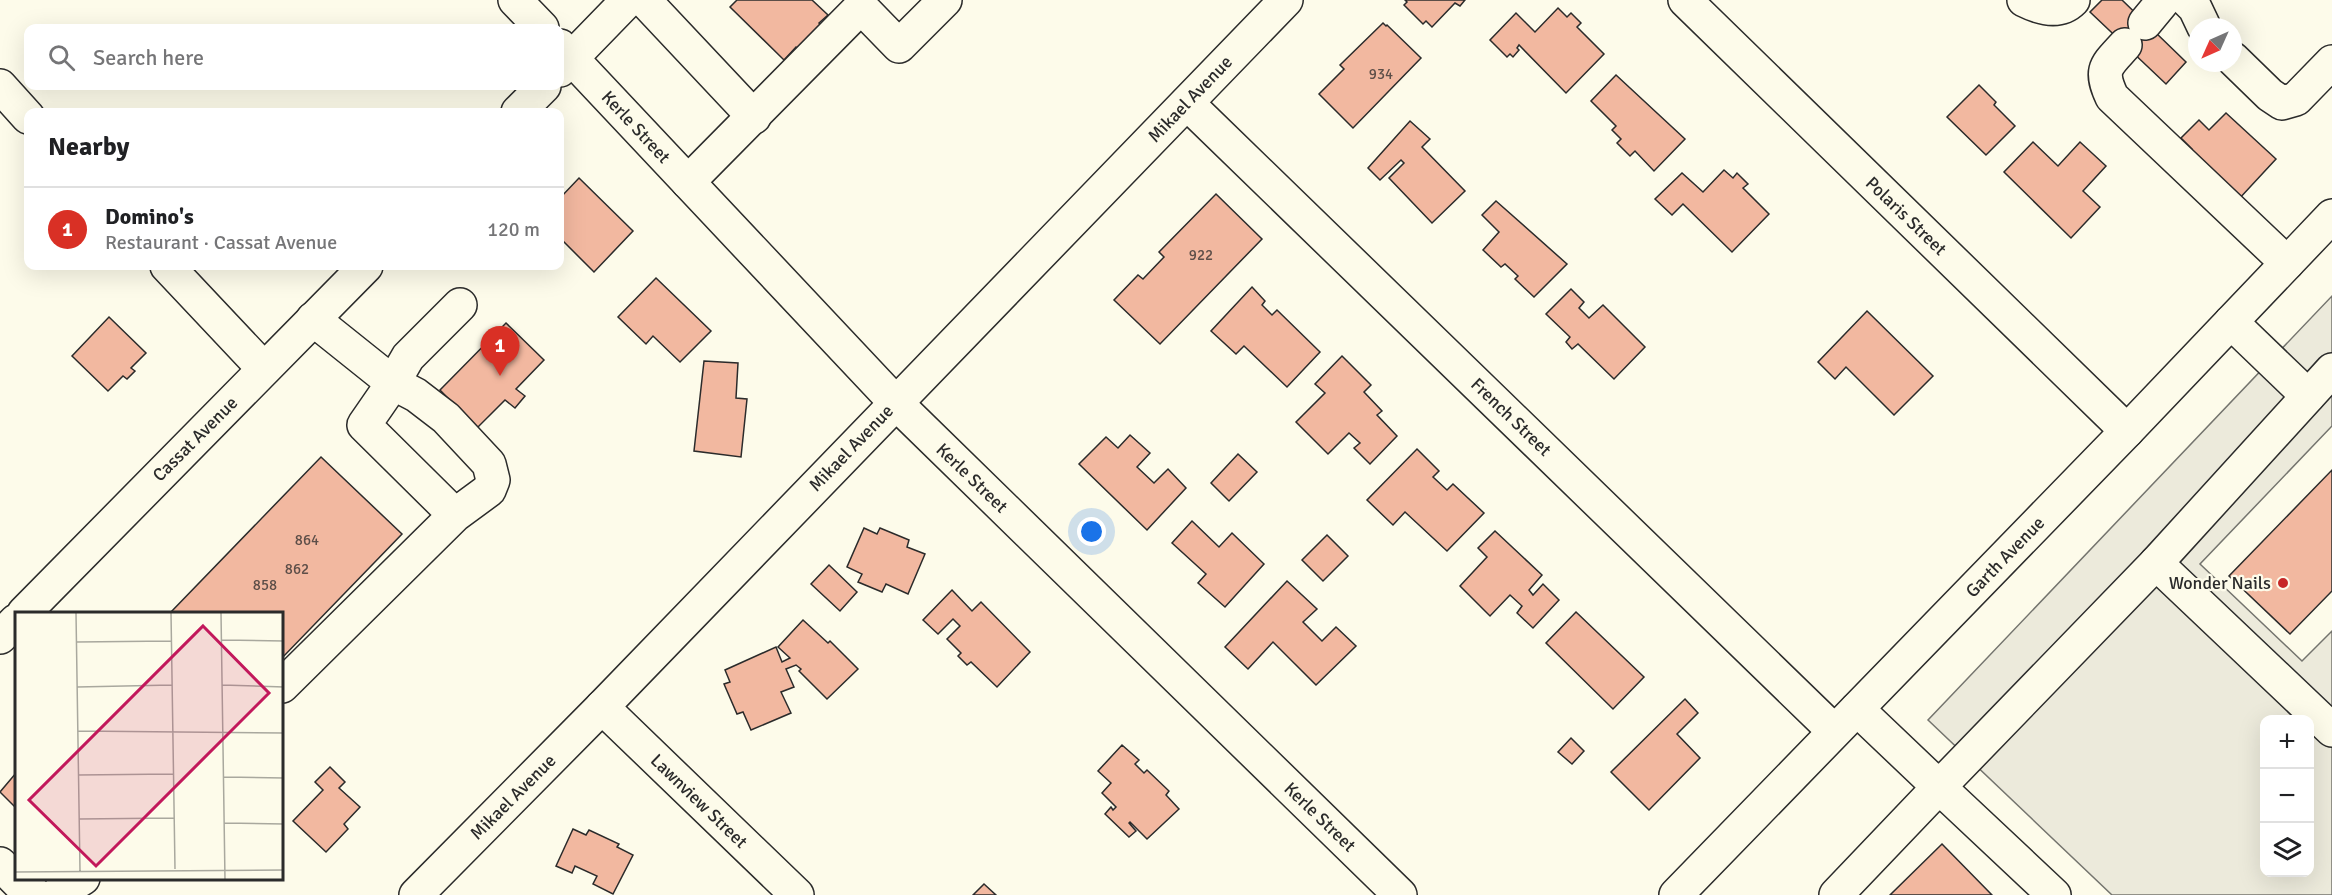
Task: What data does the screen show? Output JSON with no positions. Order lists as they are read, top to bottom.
{
  "streets": {
    "street": [
      "Mikael Avenue",
      "Kerle Street",
      "Polaris Street",
      "French Street",
      "Cassat Avenue",
      "Garth Avenue",
      "Lawnview Street"
    ]
  },
  "crossings": [
    ["Mikael Avenue", "Kerle Street"],
    ["Mikael Avenue", "French Street"],
    ["Mikael Avenue", "Lawnview Street"],
    ["Polaris Street", "Garth Avenue"],
    ["French Street", "Garth Avenue"]
  ],
  "places": ["Wonder Nails"],
  "house_numbers": [
    "934",
    "922",
    "864",
    "862",
    "858"
  ],
  "north": "bottom left",
  "page": {
    "search": "Search here",
    "heading": "Nearby",
    "list": [
      {
        "mark": "1",
        "name": "Domino's",
        "note": "Restaurant · Cassat Avenue",
        "value": "120 m"
      }
    ],
    "pins": "1",
    "map_buttons": ["+", "−"]
  }
}
